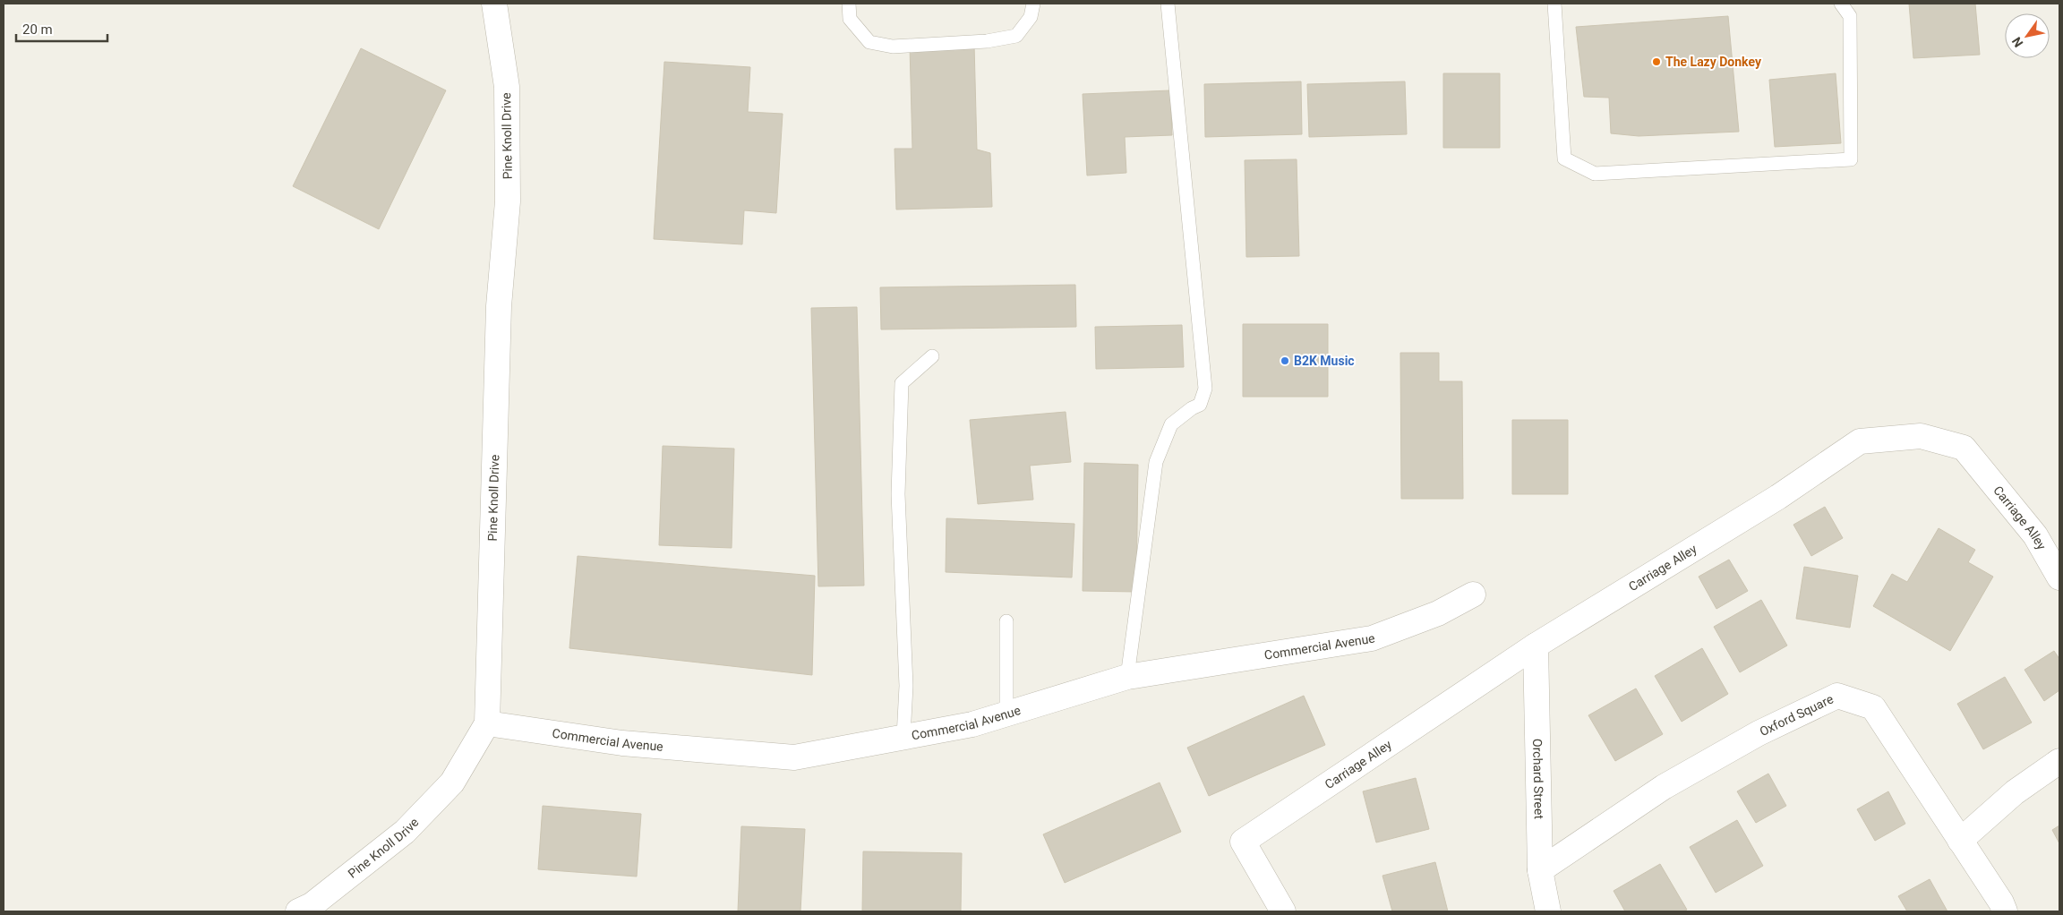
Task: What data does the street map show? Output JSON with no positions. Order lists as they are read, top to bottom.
{
  "streets": {
    "street": [
      "Pine Knoll Drive",
      "Carriage Alley",
      "Commercial Avenue",
      "Oxford Square",
      "Orchard Street"
    ]
  },
  "crossings": [
    ["Pine Knoll Drive", "Commercial Avenue"],
    ["Carriage Alley", "Orchard Street"],
    ["Oxford Square", "Orchard Street"]
  ],
  "places": ["The Lazy Donkey", "B2K Music"],
  "scale_bar": "20 m",
  "north": "bottom left"
}
